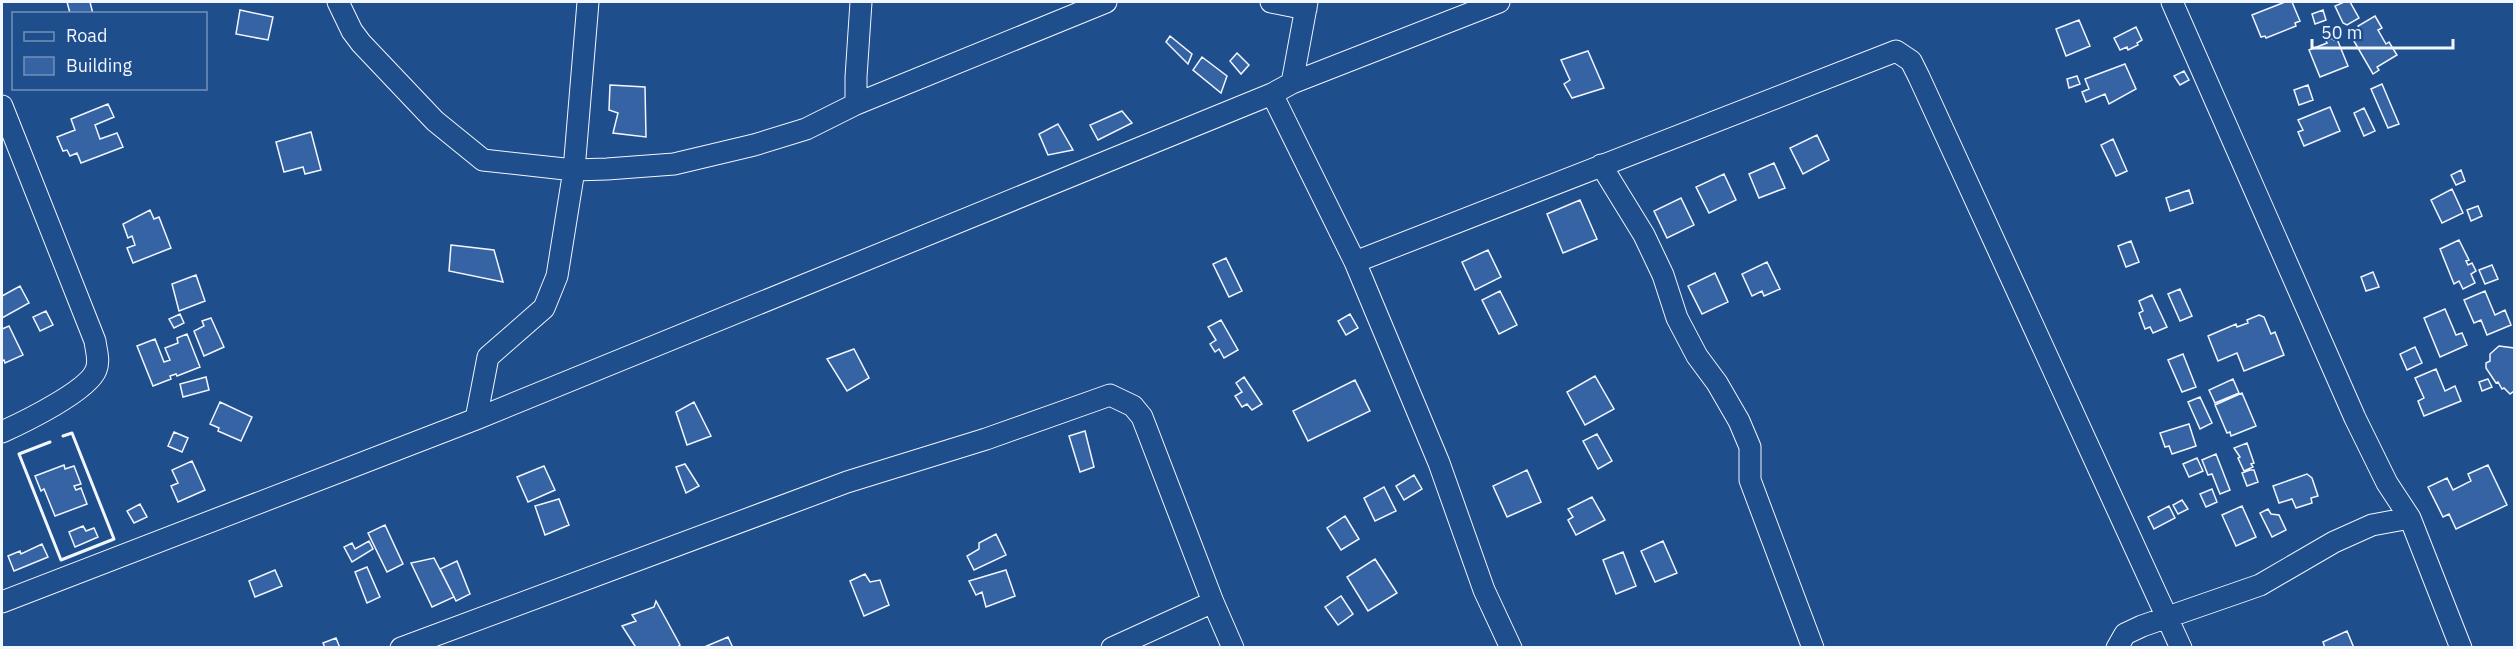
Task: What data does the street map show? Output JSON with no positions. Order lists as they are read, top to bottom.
{
  "legend": ["Road", "Building"],
  "scale_bar": "50 m"
}
